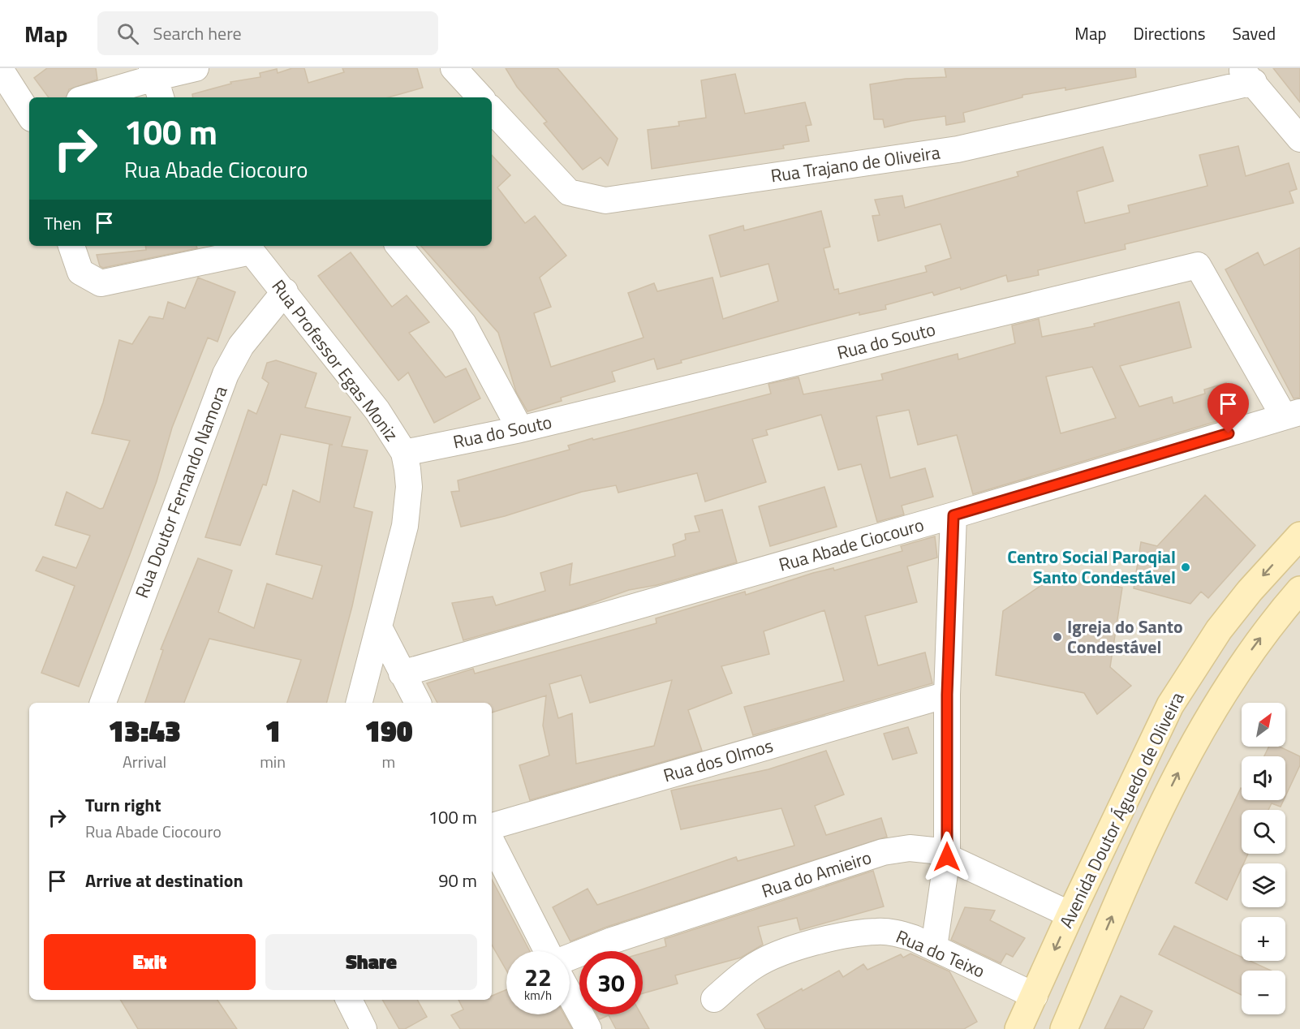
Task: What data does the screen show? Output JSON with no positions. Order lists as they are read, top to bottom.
{
  "streets": {
    "street": [
      "Rua Trajano de Oliveira",
      "Rua do Souto",
      "Rua Professor Egas Moniz",
      "Rua Doutor Fernando Namora",
      "Rua Abade Ciocouro",
      "Rua dos Olmos",
      "Avenida Doutor Águedo de Oliveira",
      "Rua do Amieiro",
      "Rua do Teixo"
    ]
  },
  "crossings": [
    ["Rua do Souto", "Rua Professor Egas Moniz"],
    ["Rua do Souto", "Rua Abade Ciocouro"],
    ["Rua Professor Egas Moniz", "Rua Doutor Fernando Namora"],
    ["Avenida Doutor Águedo de Oliveira", "Rua do Amieiro"],
    ["Avenida Doutor Águedo de Oliveira", "Rua do Teixo"]
  ],
  "places": ["Centro Social Paroqial Santo Condestável", "Igreja do Santo Condestável"],
  "north": "top right",
  "page": {
    "header": "Map",
    "search": "Search here",
    "nav": ["Map", "Directions", "Saved"],
    "turn": ["100 m", "Rua Abade Ciocouro"],
    "then": "Then",
    "map_buttons": ["+", "−"],
    "eta": [
      "13:43",
      "Arrival",
      "1",
      "min",
      "190",
      "m"
    ],
    "list": [
      {
        "name": "Turn right",
        "note": "Rua Abade Ciocouro",
        "value": "100 m"
      },
      {
        "name": "Arrive at destination",
        "value": "90 m"
      }
    ],
    "buttons": ["Exit", "Share"],
    "speed": "22 km/h",
    "limit": "30"
  }
}
